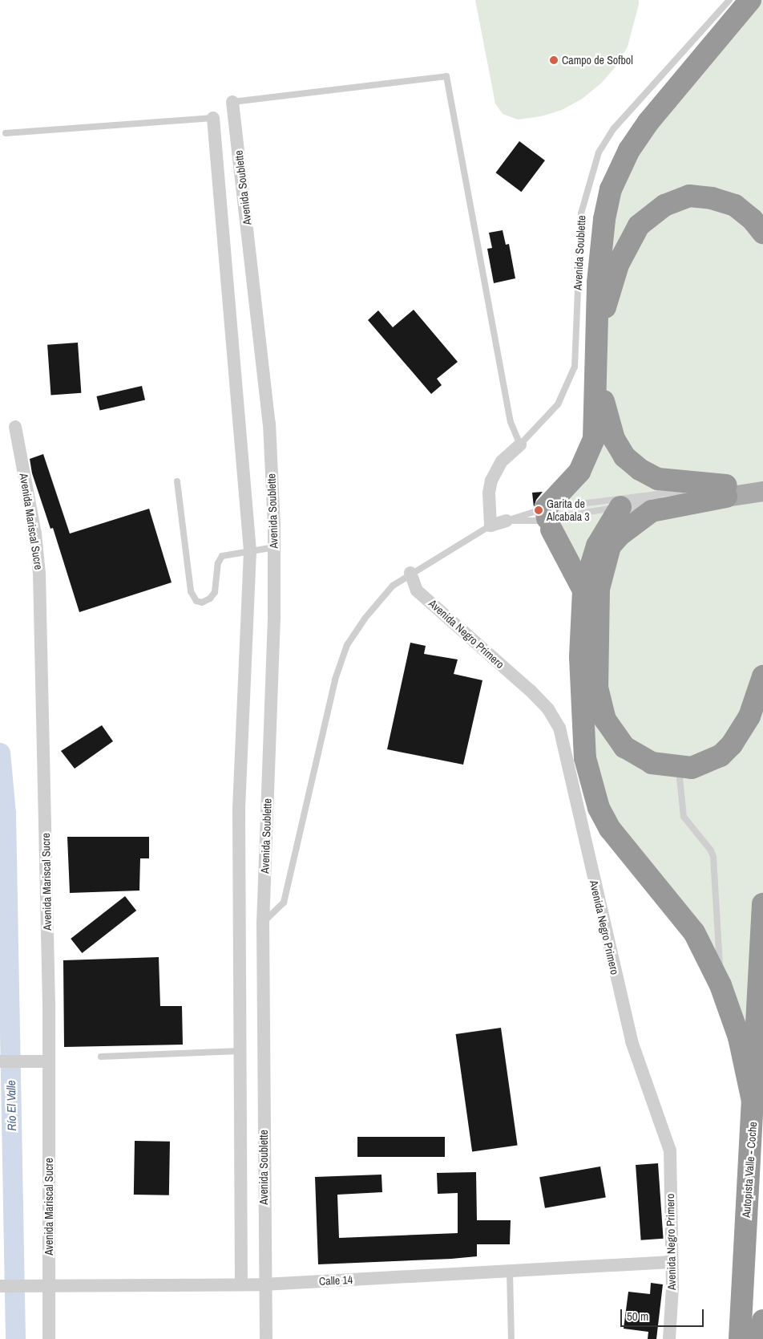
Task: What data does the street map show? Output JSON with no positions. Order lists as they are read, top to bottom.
{
  "streets": {
    "highway": ["Autopista Valle - Coche"],
    "street": [
      "Avenida Soublette",
      "Avenida Mariscal Sucre",
      "Avenida Negro Primero",
      "Calle 14"
    ]
  },
  "crossings": [
    ["Avenida Soublette", "Calle 14"],
    ["Avenida Mariscal Sucre", "Calle 14"],
    ["Avenida Negro Primero", "Calle 14"]
  ],
  "water": ["Río El Valle"],
  "places": ["Campo de Sofbol", "Garita de Alcabala 3"],
  "scale_bar": "50 m"
}
